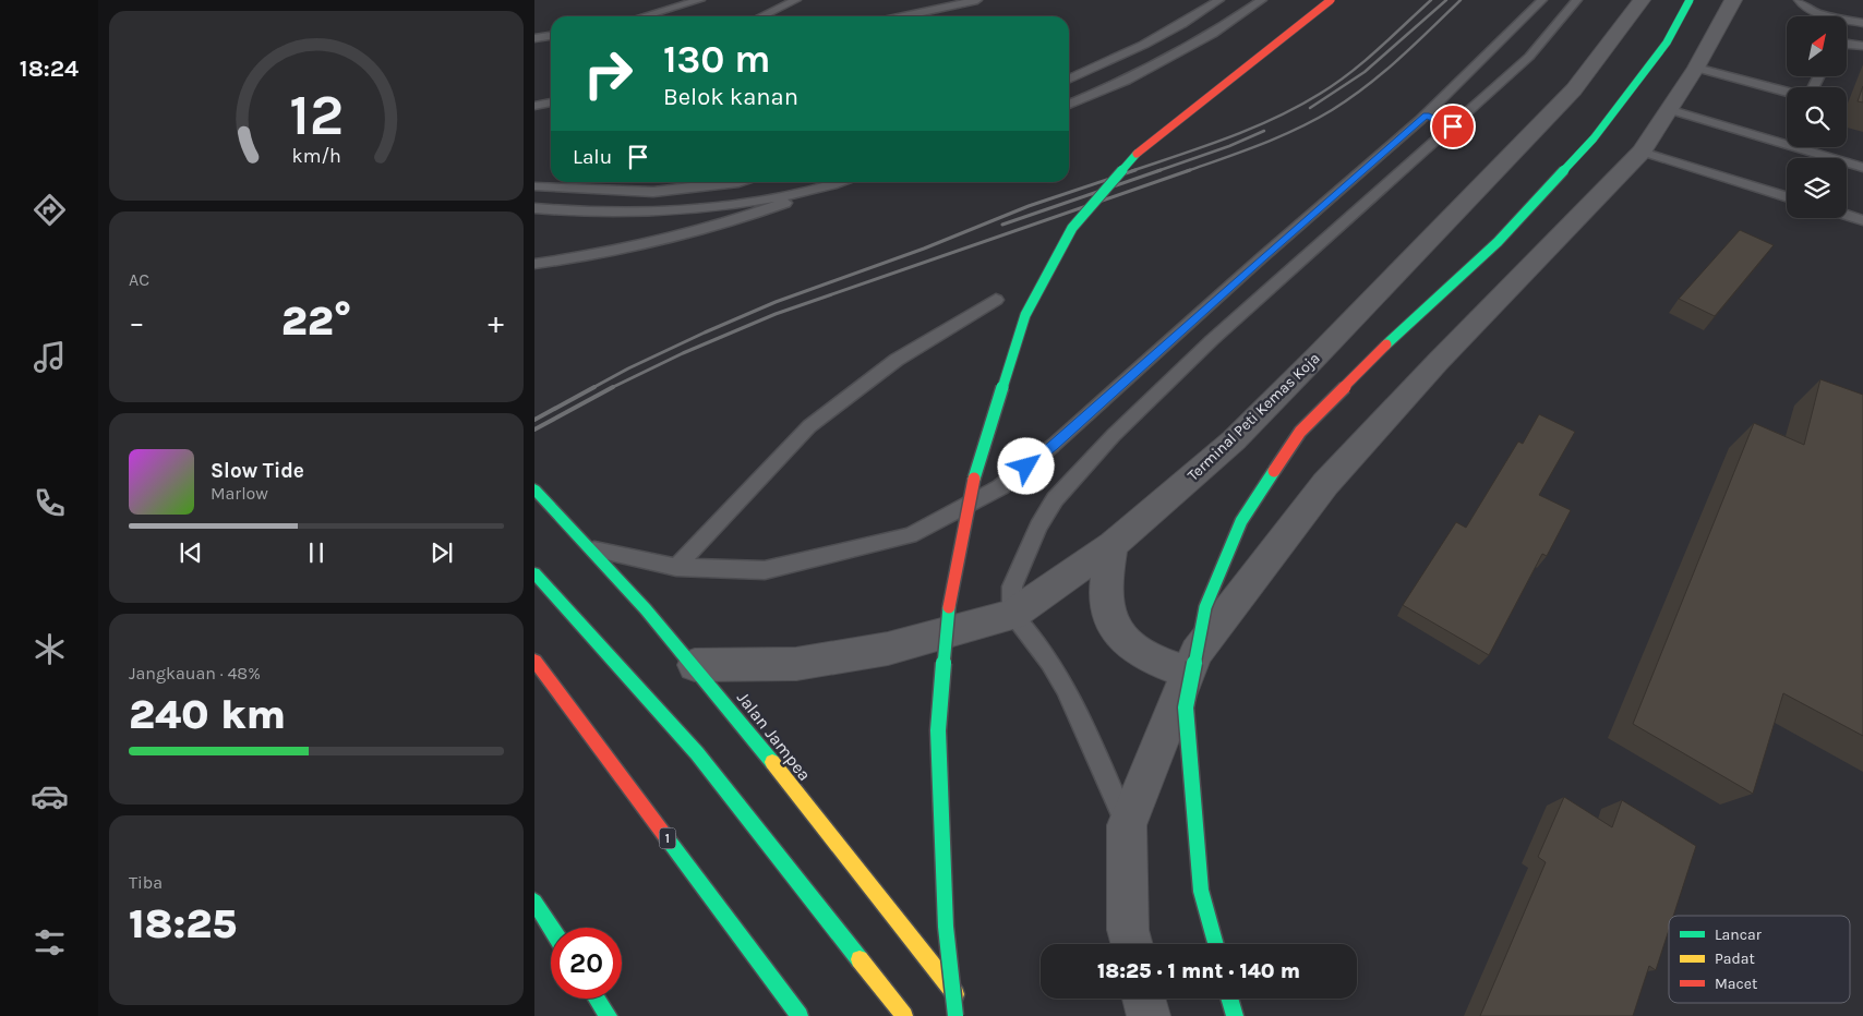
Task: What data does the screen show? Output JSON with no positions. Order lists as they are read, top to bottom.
{
  "streets": {
    "highway": ["Jalan Jampea", "1"],
    "street": ["Terminal Peti Kemas Koja"]
  },
  "crossings": [
    ["Terminal Peti Kemas Koja", "Jalan Jampea"]
  ],
  "legend": ["Lancar", "Padat", "Macet"],
  "north": "top right",
  "page": {
    "tabs": "18:24",
    "turn": ["130 m", "Belok kanan"],
    "then": "Lalu",
    "tile": [
      "AC",
      ["Jangkauan · 48%", "240 km"],
      ["Tiba", "18:25"]
    ],
    "heat": ["−", "22°", "+"],
    "song": ["Slow Tide", "Marlow"],
    "limit": "20",
    "trip": "18:25 · 1 mnt · 140 m",
    "gauge": ["12", "km/h"]
  }
}
